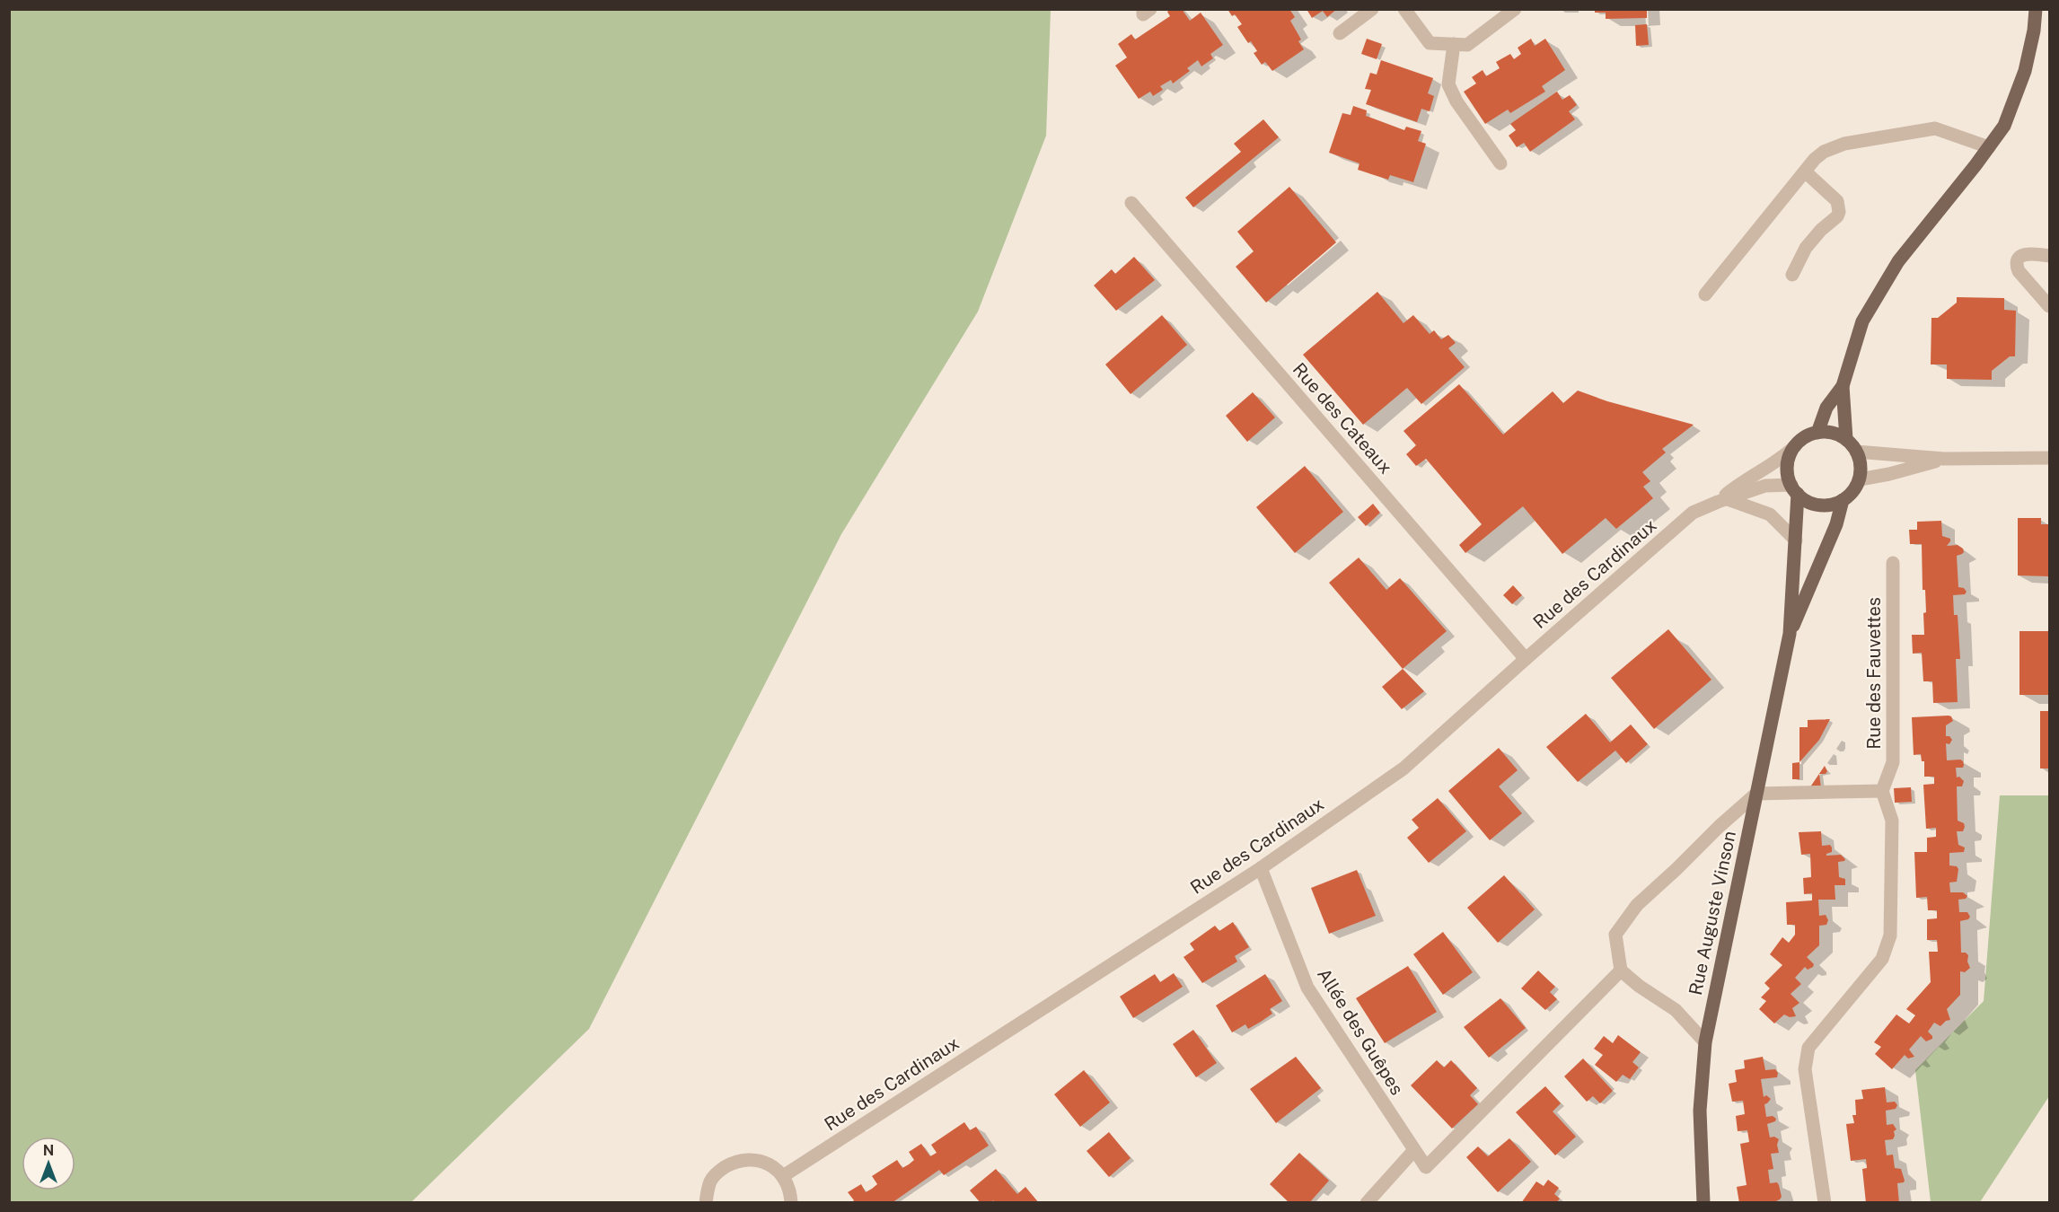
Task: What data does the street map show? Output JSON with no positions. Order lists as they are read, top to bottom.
{
  "streets": {
    "main road": ["Rue Auguste Vinson"],
    "street": [
      "Rue des Cateaux",
      "Rue des Cardinaux",
      "Rue des Fauvettes",
      "Allée des Guêpes"
    ]
  },
  "crossings": [
    ["Rue des Cateaux", "Rue des Cardinaux"],
    ["Rue des Cardinaux", "Allée des Guêpes"]
  ],
  "north": "top"
}
